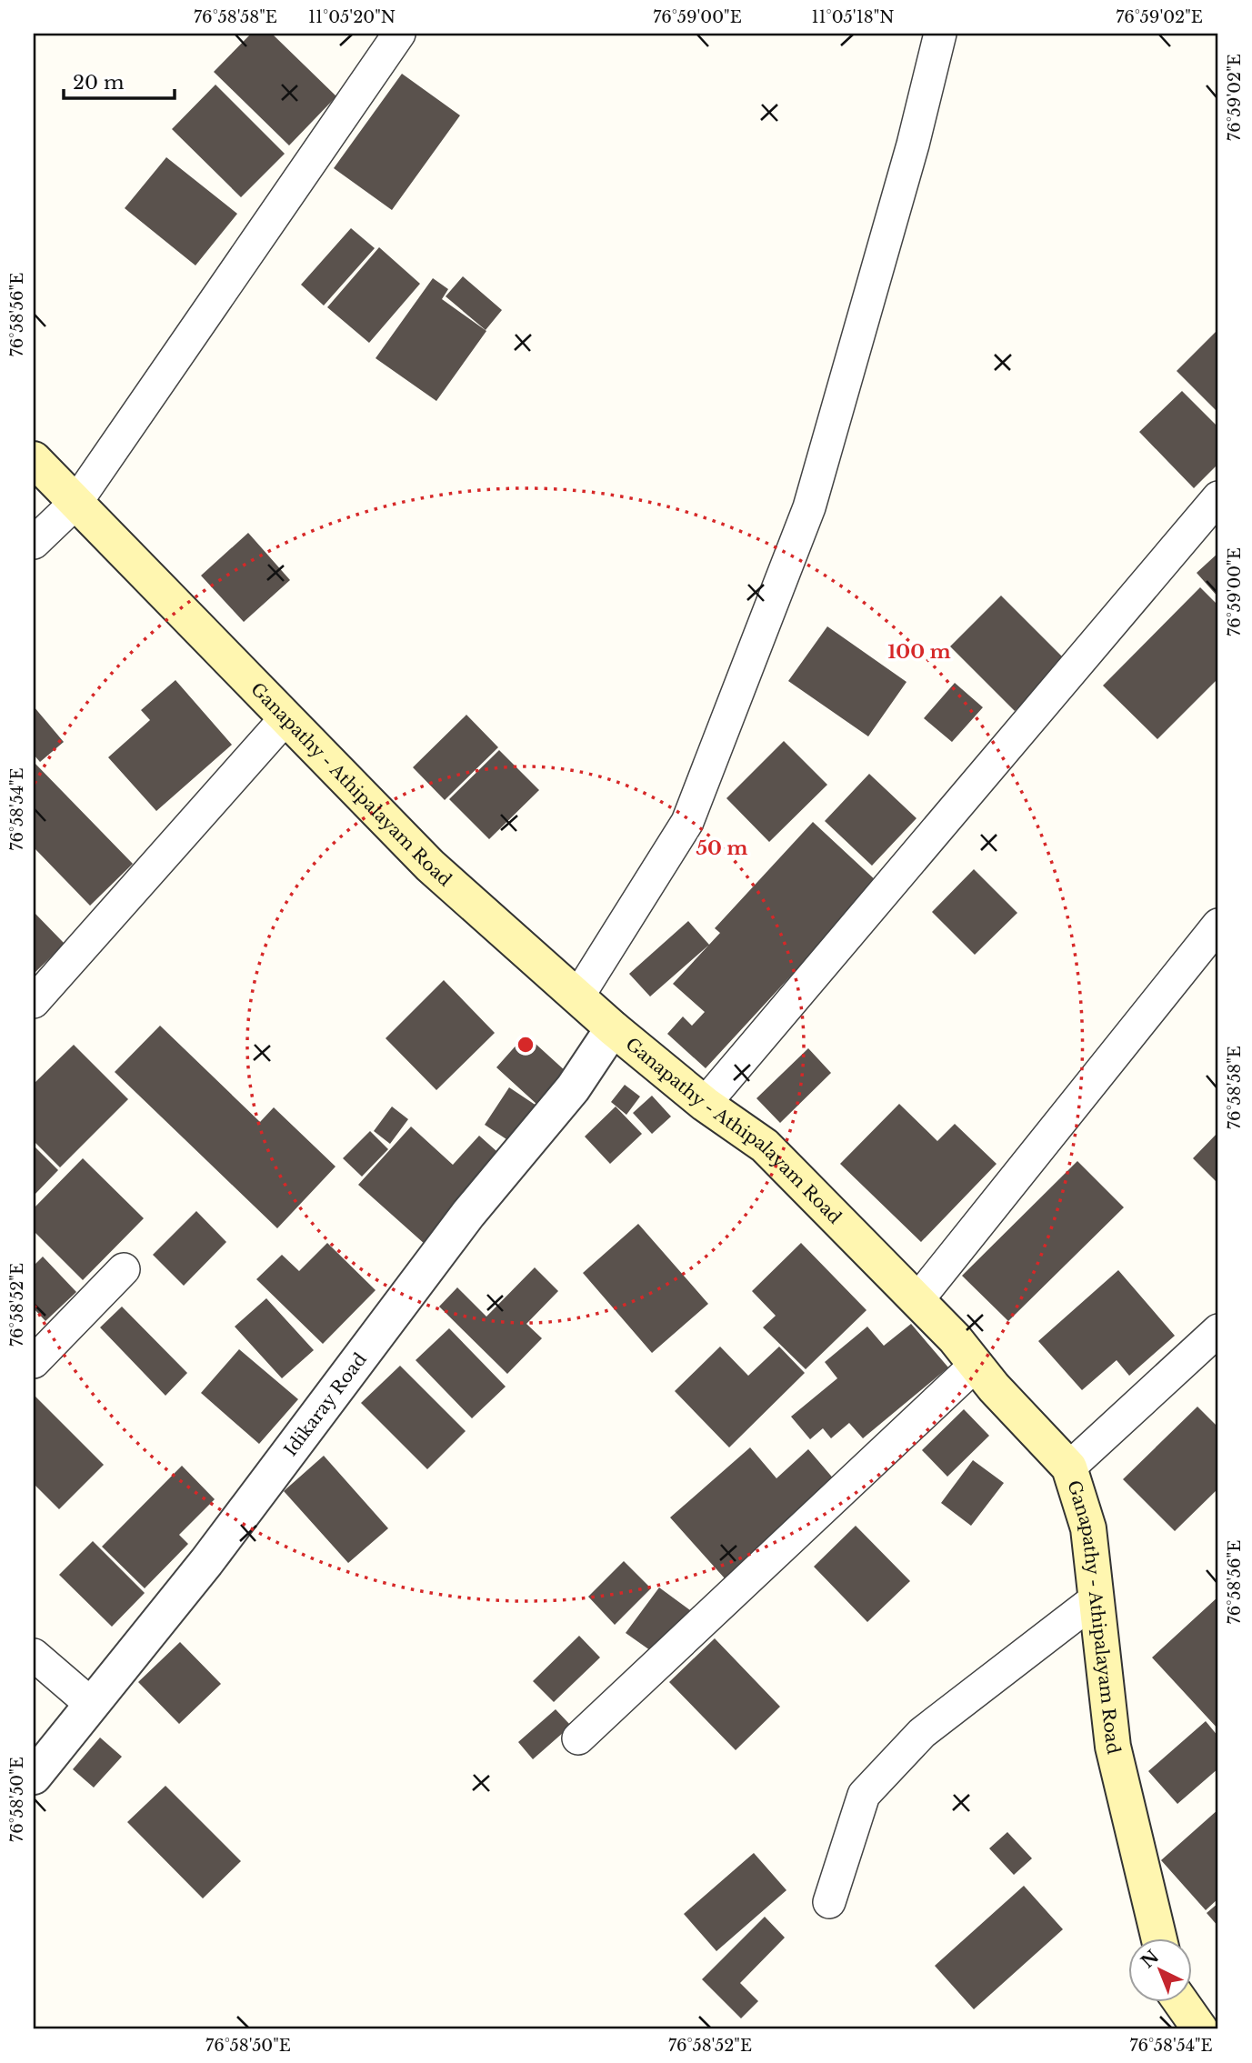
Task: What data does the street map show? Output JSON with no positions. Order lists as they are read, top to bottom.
{
  "streets": {
    "main road": ["Ganapathy - Athipalayam Road"],
    "street": ["Idikaray Road"]
  },
  "crossings": [
    ["Ganapathy - Athipalayam Road", "Idikaray Road"]
  ],
  "scale_bar": "20 m",
  "north": "top left",
  "coordinates": [
    "76°58'58\"E",
    "11°05'20\"N",
    "76°59'00\"E",
    "11°05'18\"N",
    "76°59'02\"E",
    "76°58'56\"E",
    "76°58'54\"E",
    "76°58'52\"E",
    "76°58'50\"E"
  ],
  "rings": ["100 m", "50 m"]
}
